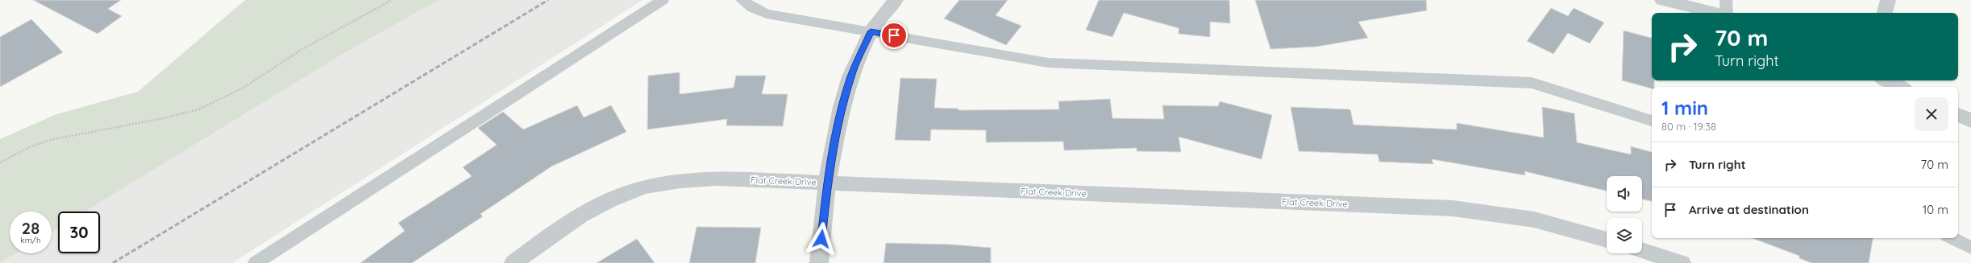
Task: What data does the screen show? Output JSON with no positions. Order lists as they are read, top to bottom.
{
  "streets": {
    "street": ["Flat Creek Drive"]
  },
  "page": {
    "turn": ["70 m", "Turn right"],
    "heading": ["1 min", "80 m · 19:38"],
    "list": [
      {
        "name": "Turn right",
        "value": "70 m"
      },
      {
        "name": "Arrive at destination",
        "value": "10 m"
      }
    ],
    "speed": "28 km/h",
    "limit": "30"
  }
}
